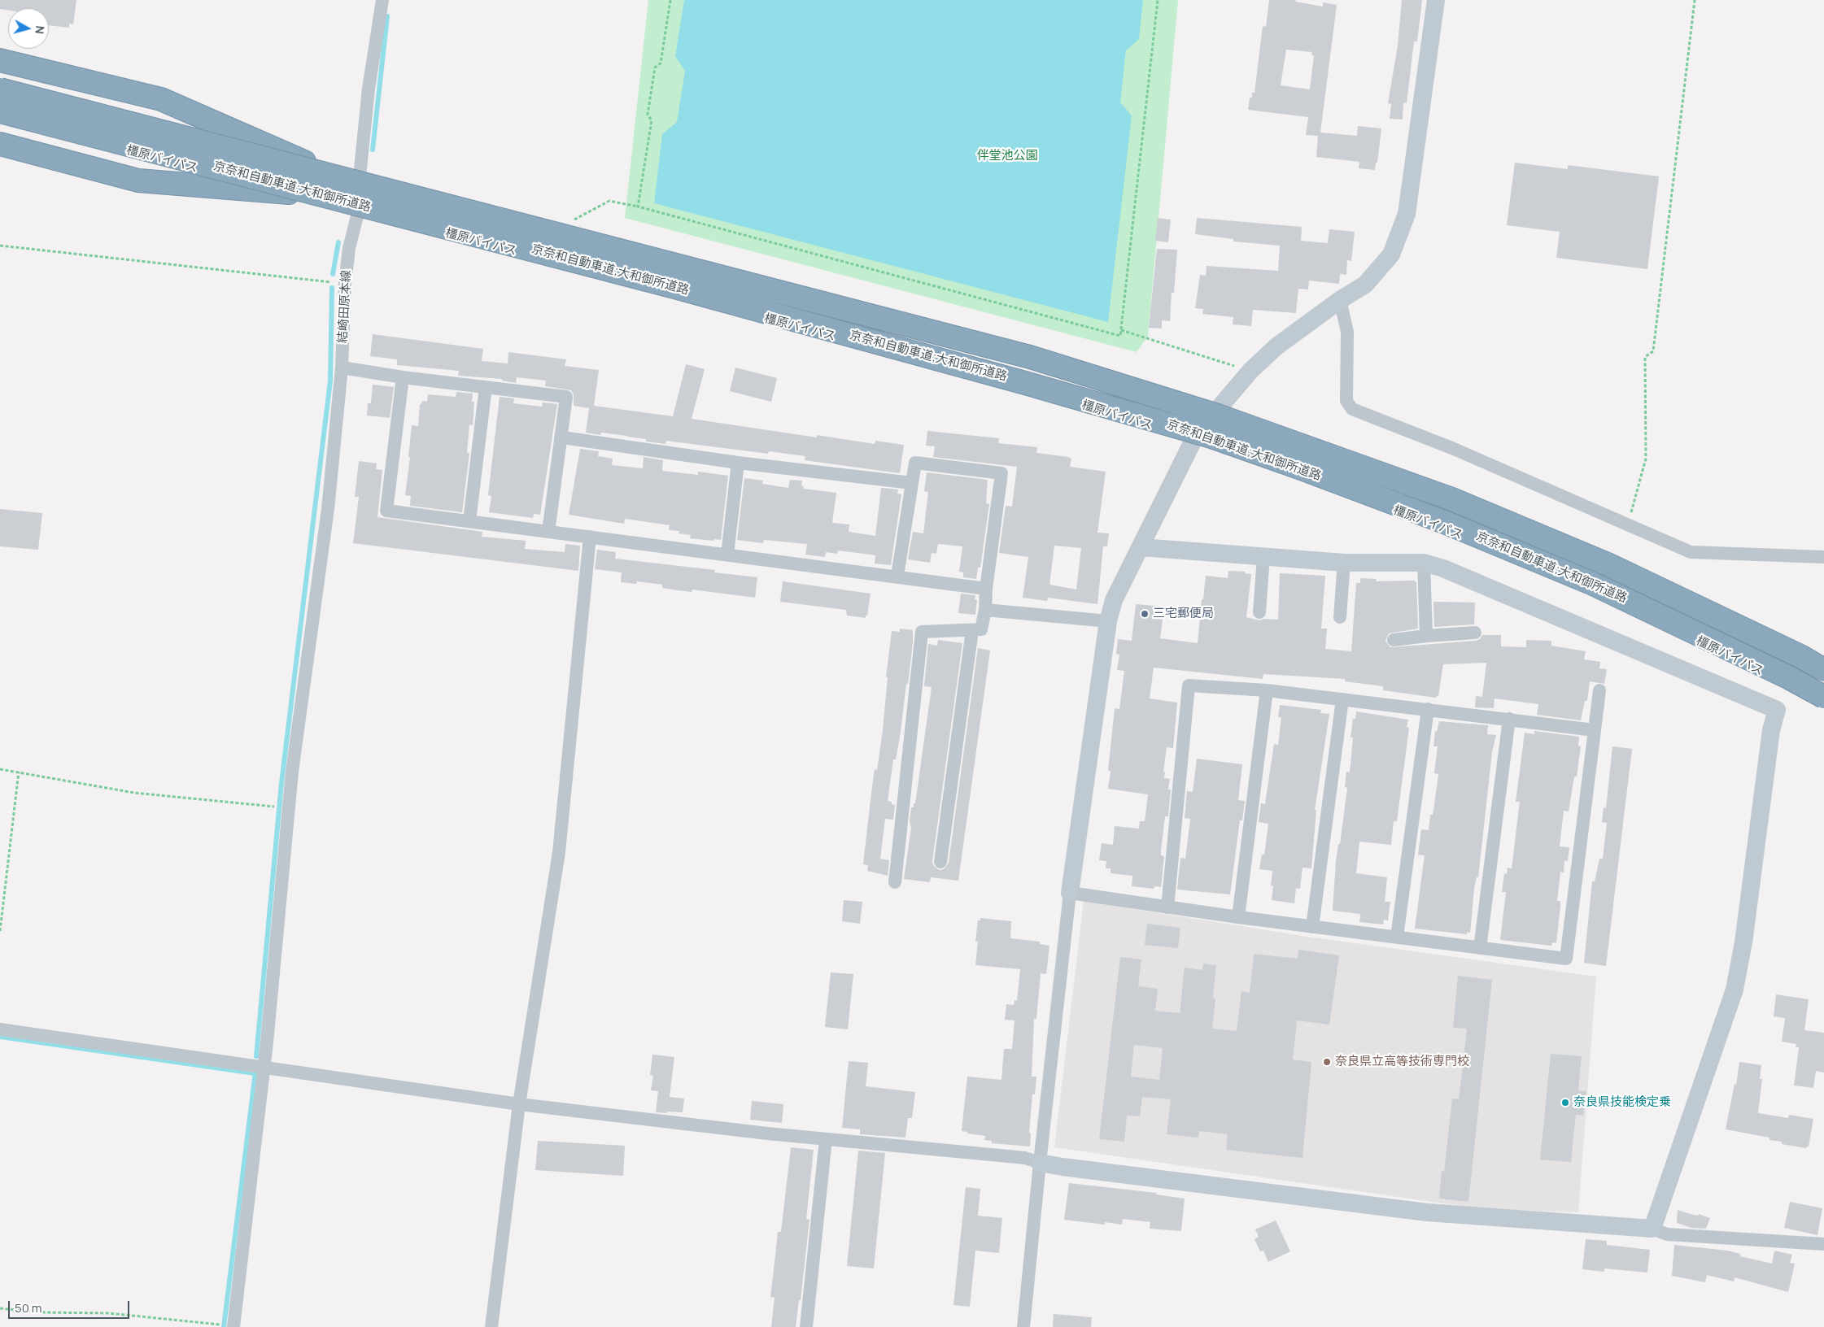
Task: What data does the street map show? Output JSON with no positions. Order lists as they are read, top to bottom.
{
  "streets": {
    "highway": ["橿原バイパス", "京奈和自動車道;大和御所道路"],
    "street": ["結崎田原本線"]
  },
  "crossings": [
    ["橿原バイパス", "京奈和自動車道;大和御所道路"],
    ["橿原バイパス", "結崎田原本線"]
  ],
  "parks": ["伴堂池公園"],
  "places": ["三宅郵便局", "奈良県立高等技術専門校", "奈良県技能検定乗"],
  "scale_bar": "50 m",
  "north": "right"
}
